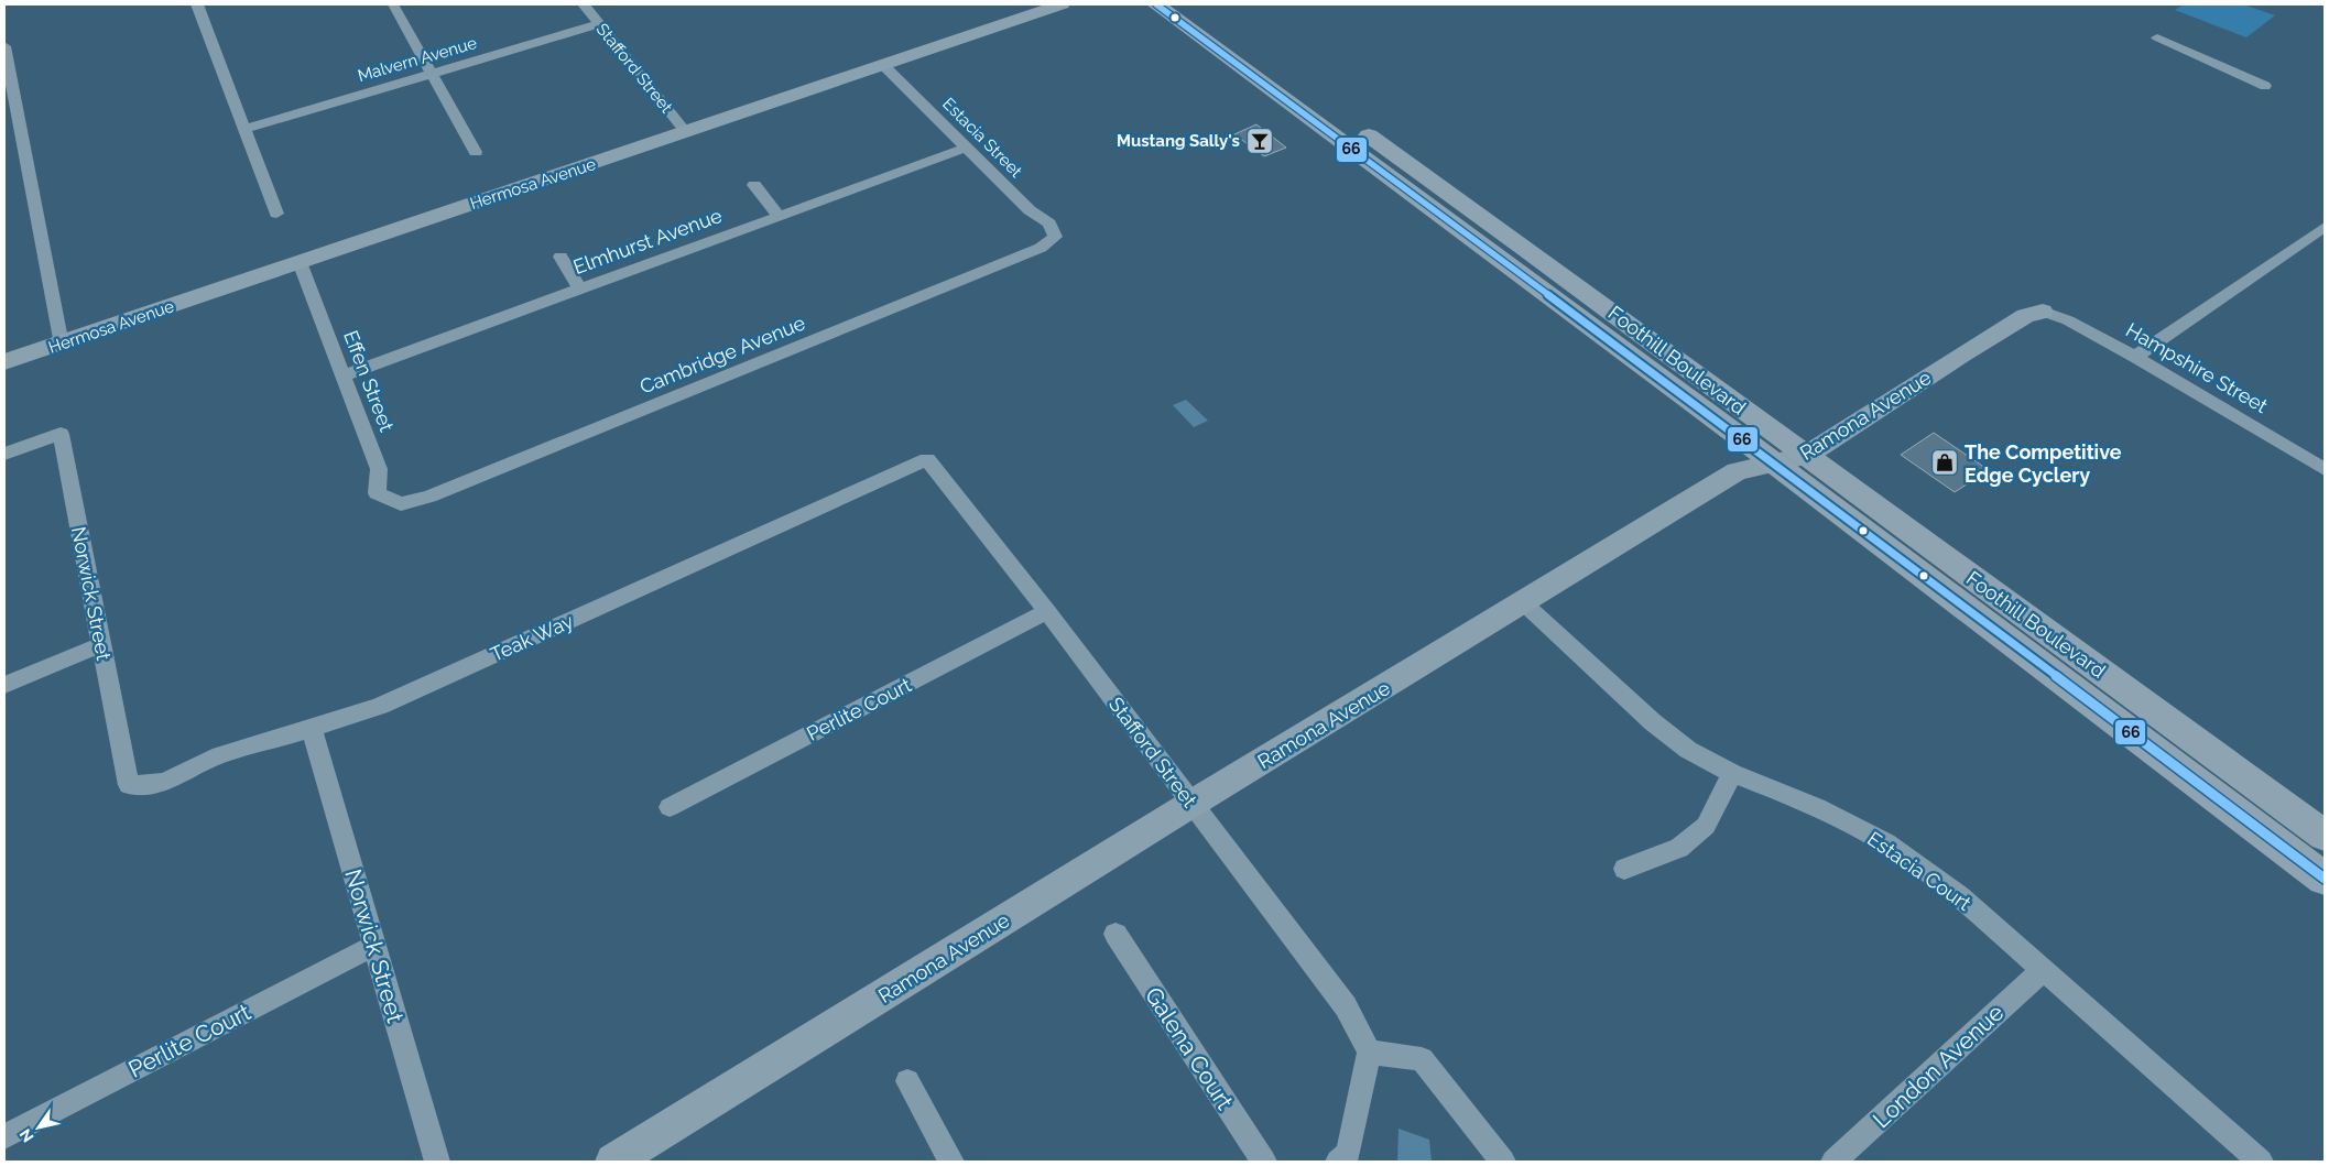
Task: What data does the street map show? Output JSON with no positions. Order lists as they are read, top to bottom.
{
  "streets": {
    "main road": ["Foothill Boulevard"],
    "street": [
      "Malvern Avenue",
      "Stafford Street",
      "Estacia Street",
      "Hermosa Avenue",
      "Elmhurst Avenue",
      "Cambridge Avenue",
      "Hampshire Street",
      "Effen Street",
      "Ramona Avenue",
      "Norwick Street",
      "Teak Way",
      "Perlite Court",
      "Estacia Court",
      "Galena Court",
      "London Avenue"
    ]
  },
  "crossings": [
    ["Malvern Avenue", "Stafford Street"],
    ["Stafford Street", "Hermosa Avenue"],
    ["Stafford Street", "Ramona Avenue"],
    ["Stafford Street", "Teak Way"],
    ["Stafford Street", "Perlite Court"],
    ["Estacia Street", "Hermosa Avenue"],
    ["Estacia Street", "Elmhurst Avenue"],
    ["Estacia Street", "Cambridge Avenue"],
    ["Hermosa Avenue", "Effen Street"],
    ["Elmhurst Avenue", "Effen Street"],
    ["Cambridge Avenue", "Effen Street"],
    ["Foothill Boulevard", "Ramona Avenue"],
    ["Hampshire Street", "Ramona Avenue"],
    ["Ramona Avenue", "Estacia Court"],
    ["Norwick Street", "Teak Way"],
    ["Norwick Street", "Perlite Court"],
    ["Estacia Court", "London Avenue"]
  ],
  "places": {
    "bar": ["Mustang Sally's"],
    "shop": ["The Competitive Edge Cyclery"]
  },
  "lines": ["transit line 66"],
  "north": "bottom left"
}
